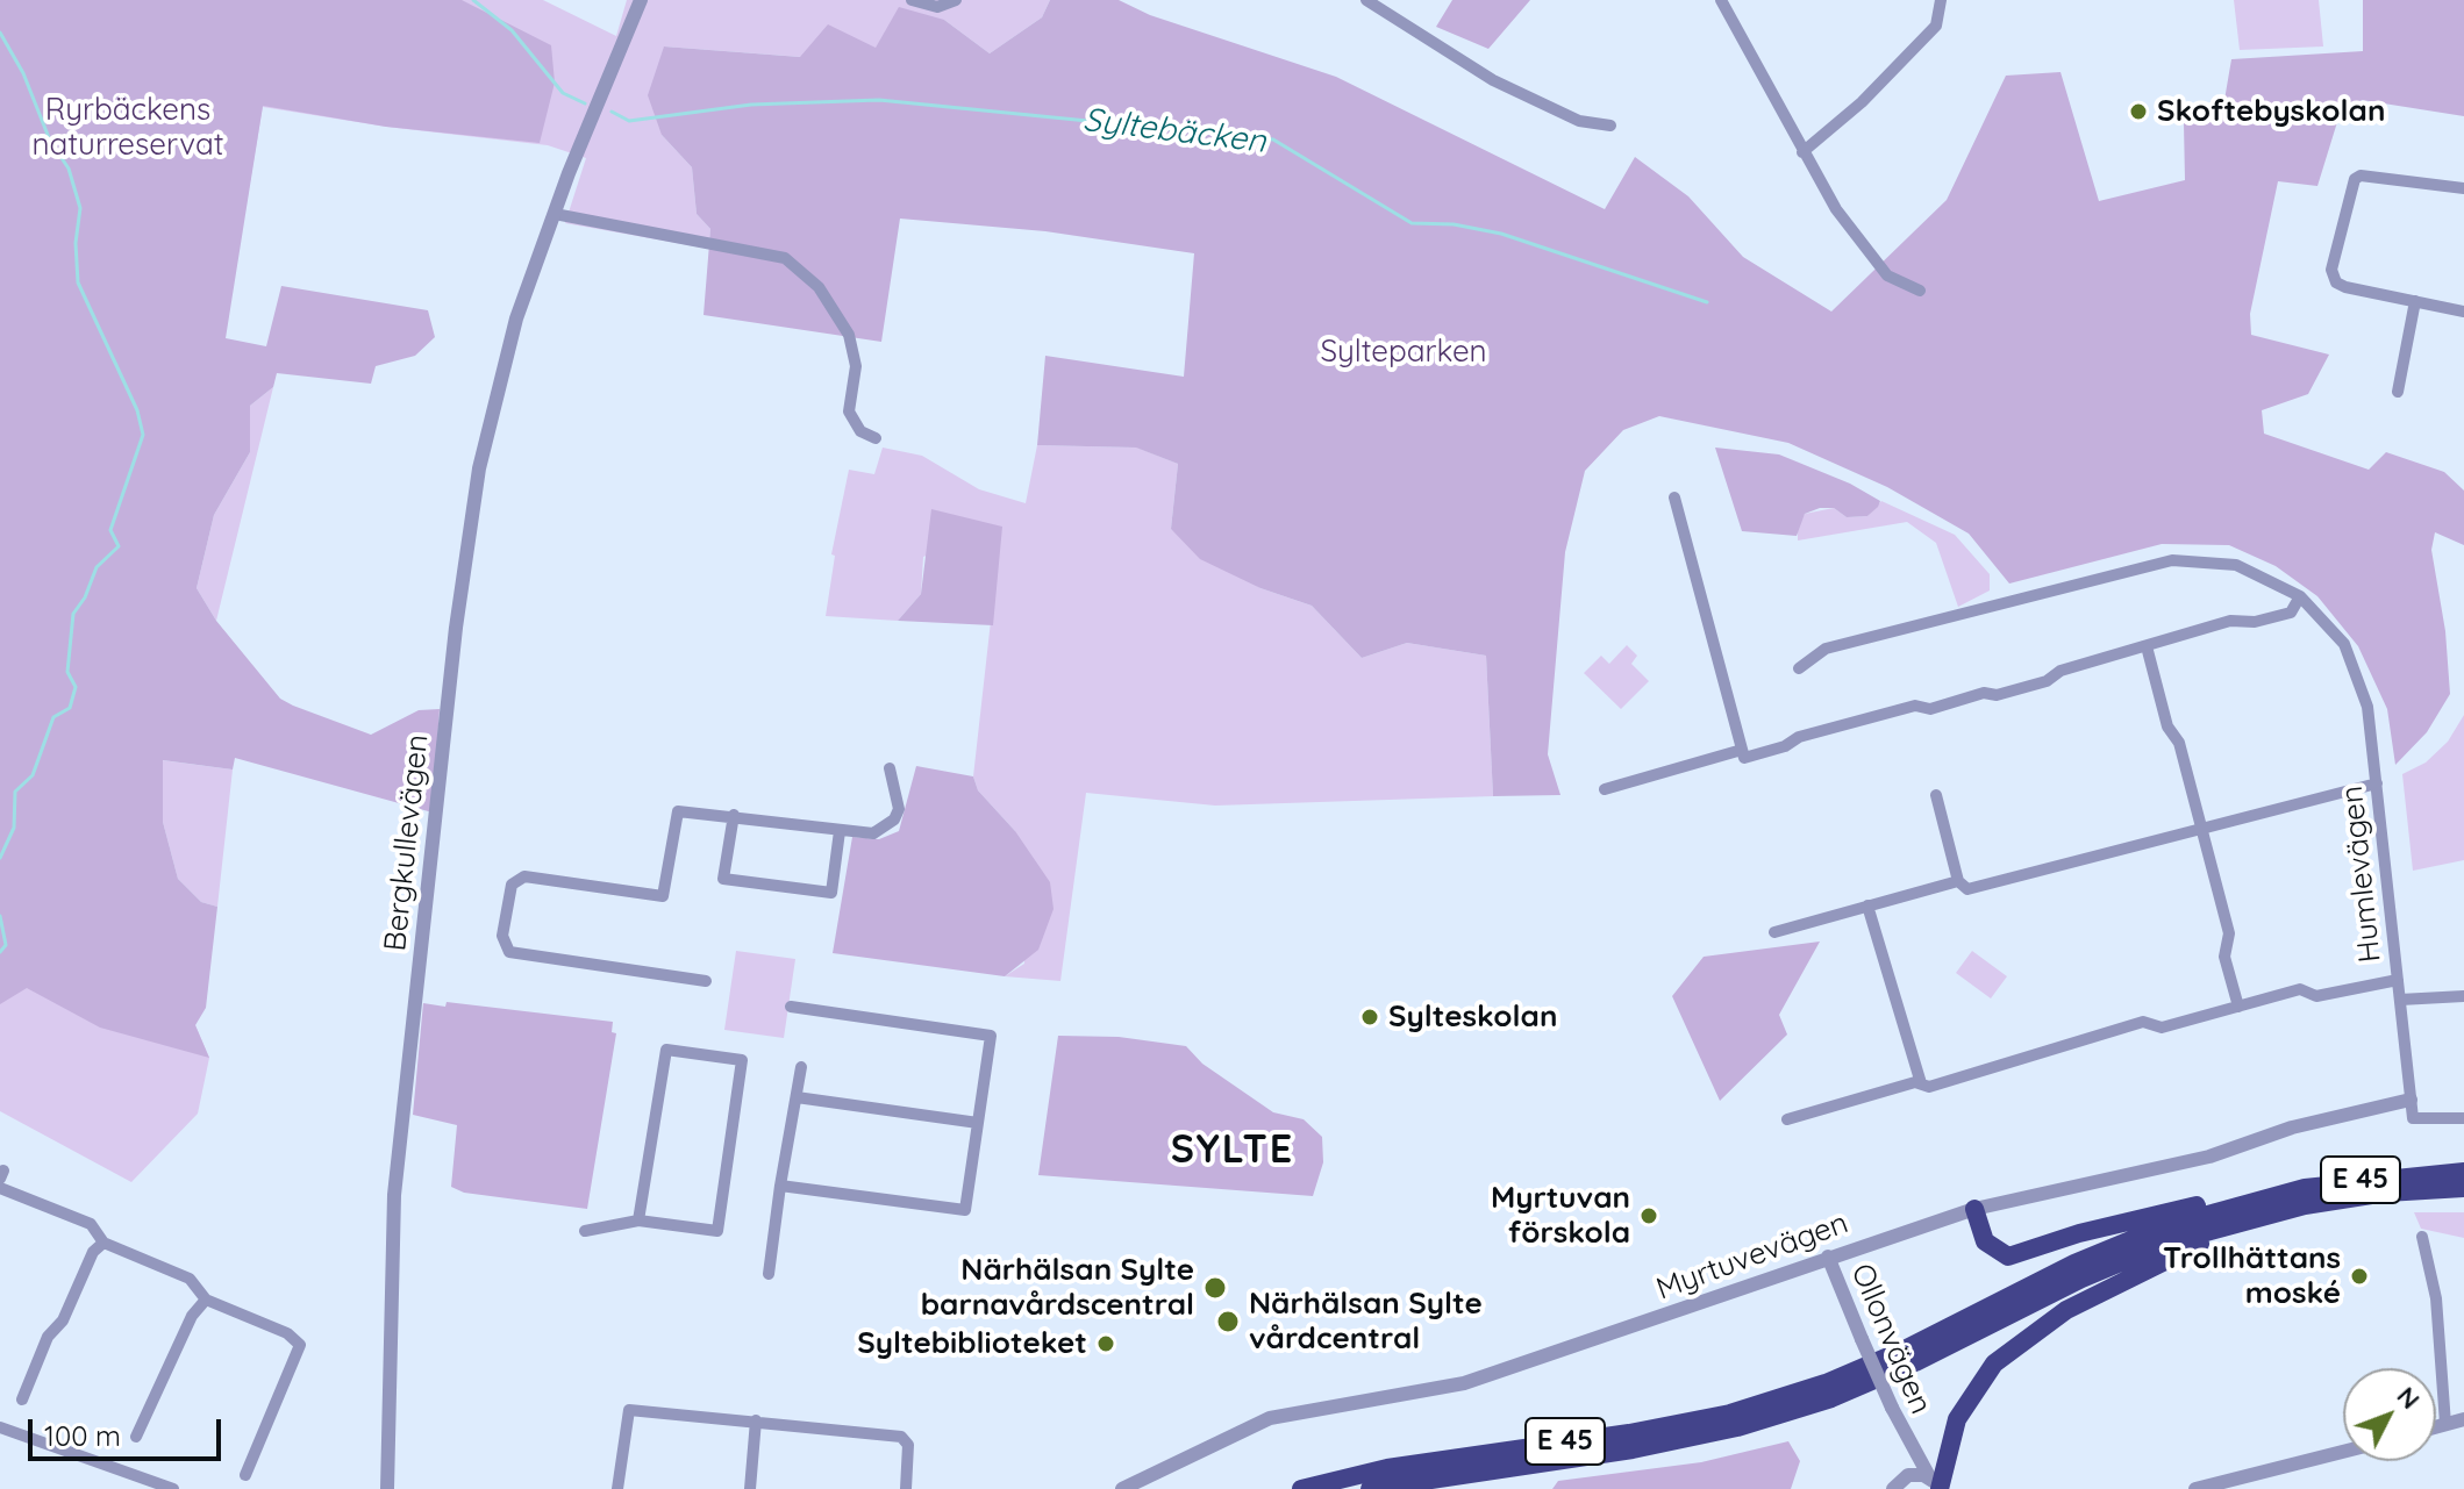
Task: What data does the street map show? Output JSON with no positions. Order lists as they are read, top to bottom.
{
  "streets": {
    "highway": ["E 45"],
    "street": [
      "Bergkullevägen",
      "Humlevägen",
      "Myrtuvevägen",
      "Ollonvägen"
    ]
  },
  "crossings": [
    ["Humlevägen", "Myrtuvevägen"],
    ["Myrtuvevägen", "Ollonvägen"]
  ],
  "districts": ["SYLTE"],
  "water": ["Syltebäcken"],
  "parks": ["Ryrbäckens naturreservat", "Sylteparken"],
  "places": [
    "Skoftebyskolan",
    "Sylteskolan",
    "Myrtuvan förskola",
    "Trollhättans moské",
    "Närhälsan Sylte barnavårdscentral",
    "Närhälsan Sylte vårdcentral",
    "Syltebiblioteket"
  ],
  "scale_bar": "100 m",
  "north": "top right"
}
